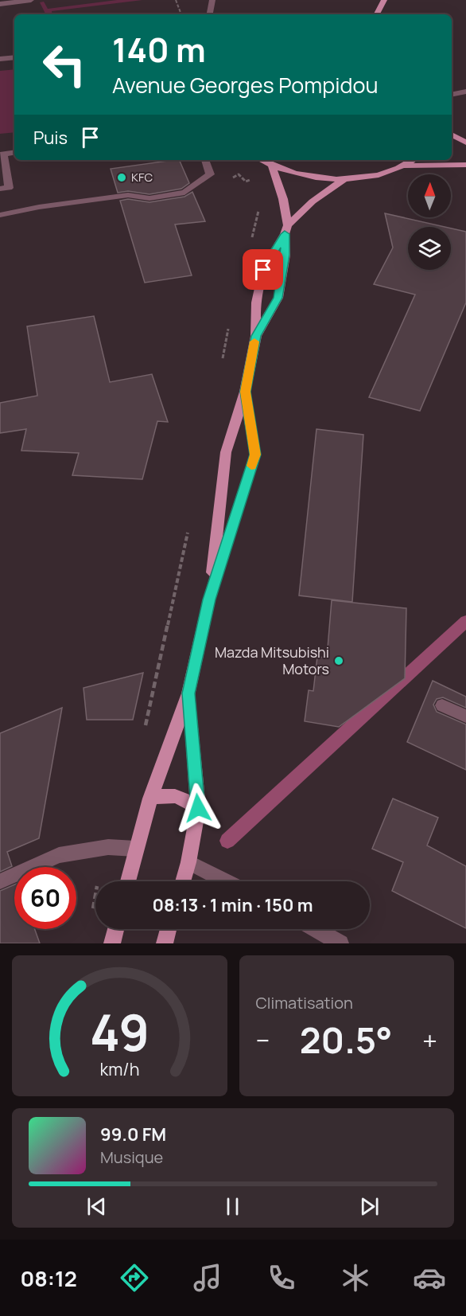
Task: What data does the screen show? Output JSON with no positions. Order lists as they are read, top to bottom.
{
  "places": ["KFC", "Mazda Mitsubishi Motors"],
  "north": "top",
  "page": {
    "turn": ["140 m", "Avenue Georges Pompidou"],
    "then": "Puis",
    "limit": "60",
    "trip": "08:13 · 1 min · 150 m",
    "tile": "Climatisation",
    "heat": ["−", "20.5°", "+"],
    "song": ["99.0 FM", "Musique"],
    "tabs": "08:12",
    "gauge": ["49", "km/h"]
  }
}
